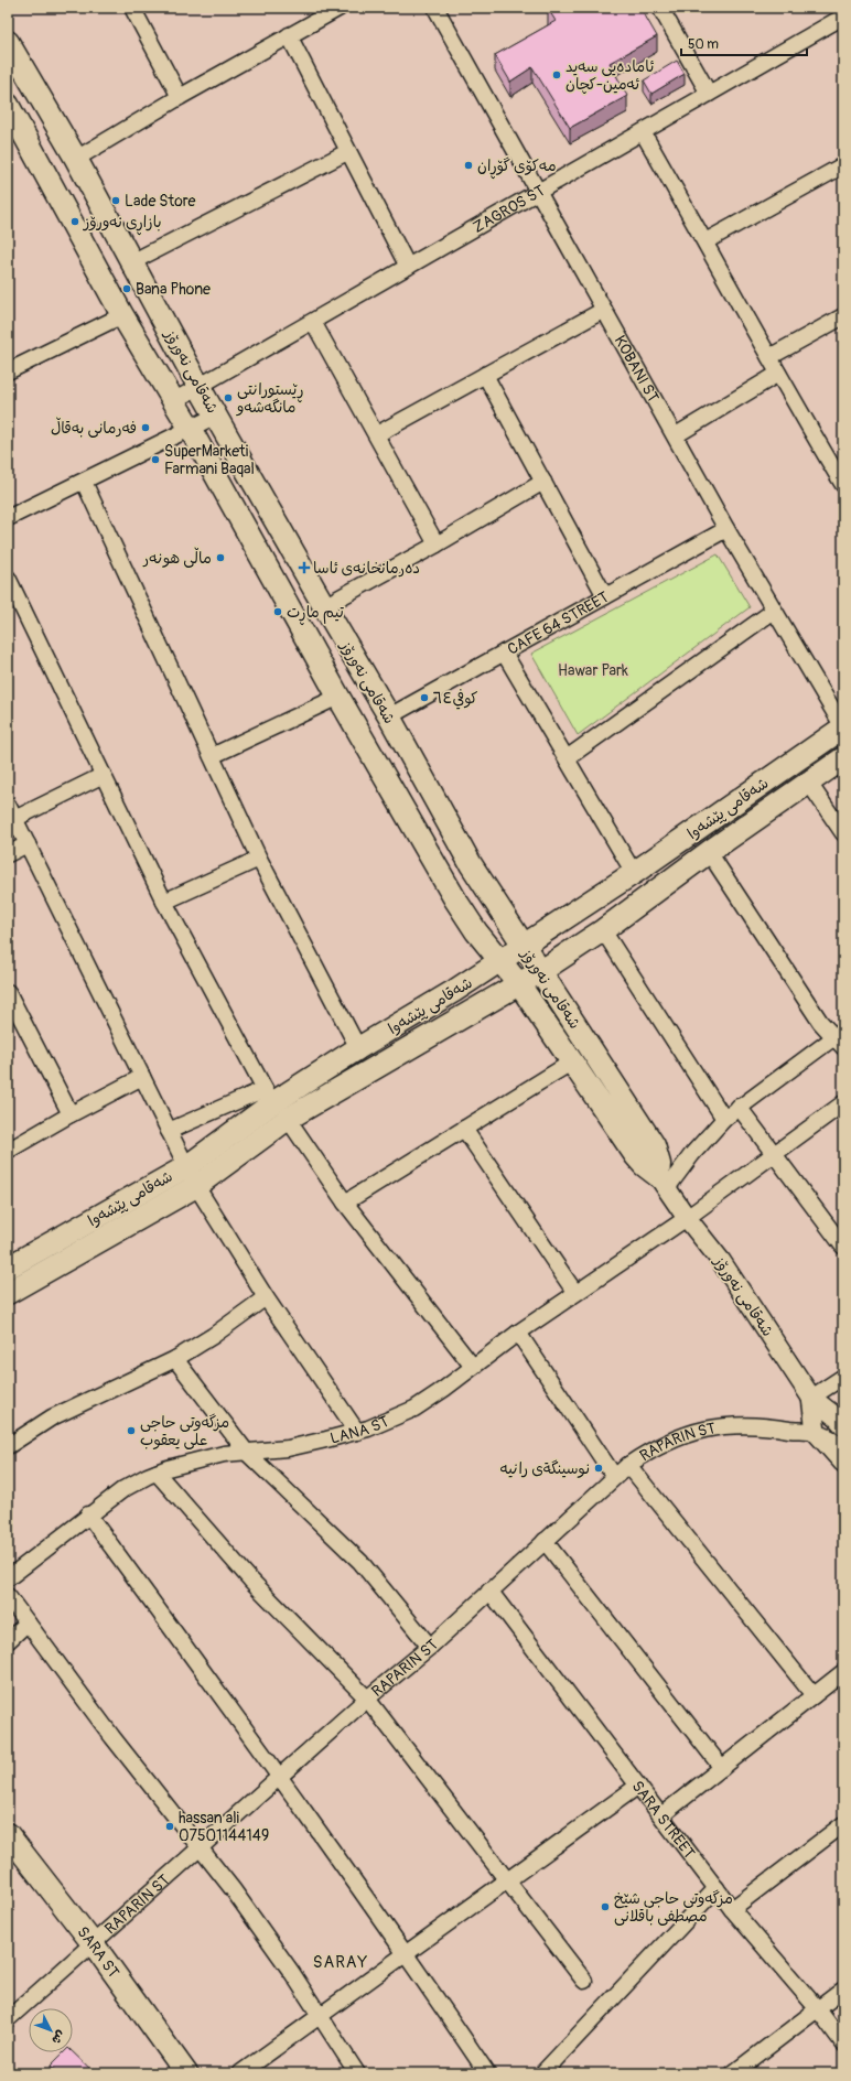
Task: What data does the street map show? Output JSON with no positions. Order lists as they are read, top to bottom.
{
  "streets": {
    "main road": ["شەقامی نەورۆز", "شەقامی پێشەوا", "SARA ST"],
    "street": [
      "ZAGROS ST",
      "KOBANI ST",
      "CAFE 64 STREET",
      "LANA ST",
      "RAPARIN ST",
      "SARA STREET"
    ]
  },
  "crossings": [
    ["ZAGROS ST", "KOBANI ST"],
    ["ZAGROS ST", "شەقامی نەورۆز"],
    ["KOBANI ST", "CAFE 64 STREET"],
    ["KOBANI ST", "شەقامی پێشەوا"],
    ["شەقامی نەورۆز", "CAFE 64 STREET"],
    ["شەقامی نەورۆز", "شەقامی پێشەوا"],
    ["شەقامی نەورۆز", "LANA ST"],
    ["شەقامی نەورۆز", "RAPARIN ST"],
    ["RAPARIN ST", "SARA STREET"],
    ["RAPARIN ST", "SARA ST"]
  ],
  "districts": ["SARAY"],
  "parks": ["Hawar Park"],
  "places": {
    "other": [
      "ئامادەیی سەید ئەمین-کچان",
      "مەکۆی گۆڕان",
      "Lade Store",
      "بازاڕی نەورۆز",
      "Bana Phone",
      "ڕێستورانتی مانگەشەو",
      "فەرمانی بەقاڵ",
      "SuperMarketi Farmani Baqal",
      "ماڵی هونەر",
      "تیم ماڕت",
      "كوفي٦٤",
      "مزگەوتی حاجی علی یعقوب",
      "نوسينگةى رانيه",
      "hassan ali 07501144149",
      "مزگەوتی حاجی شێخ مصطفی باقلانی"
    ],
    "health": ["دەرمانخانەی ئاسا"]
  },
  "scale_bar": "50 m",
  "north": "bottom right"
}
